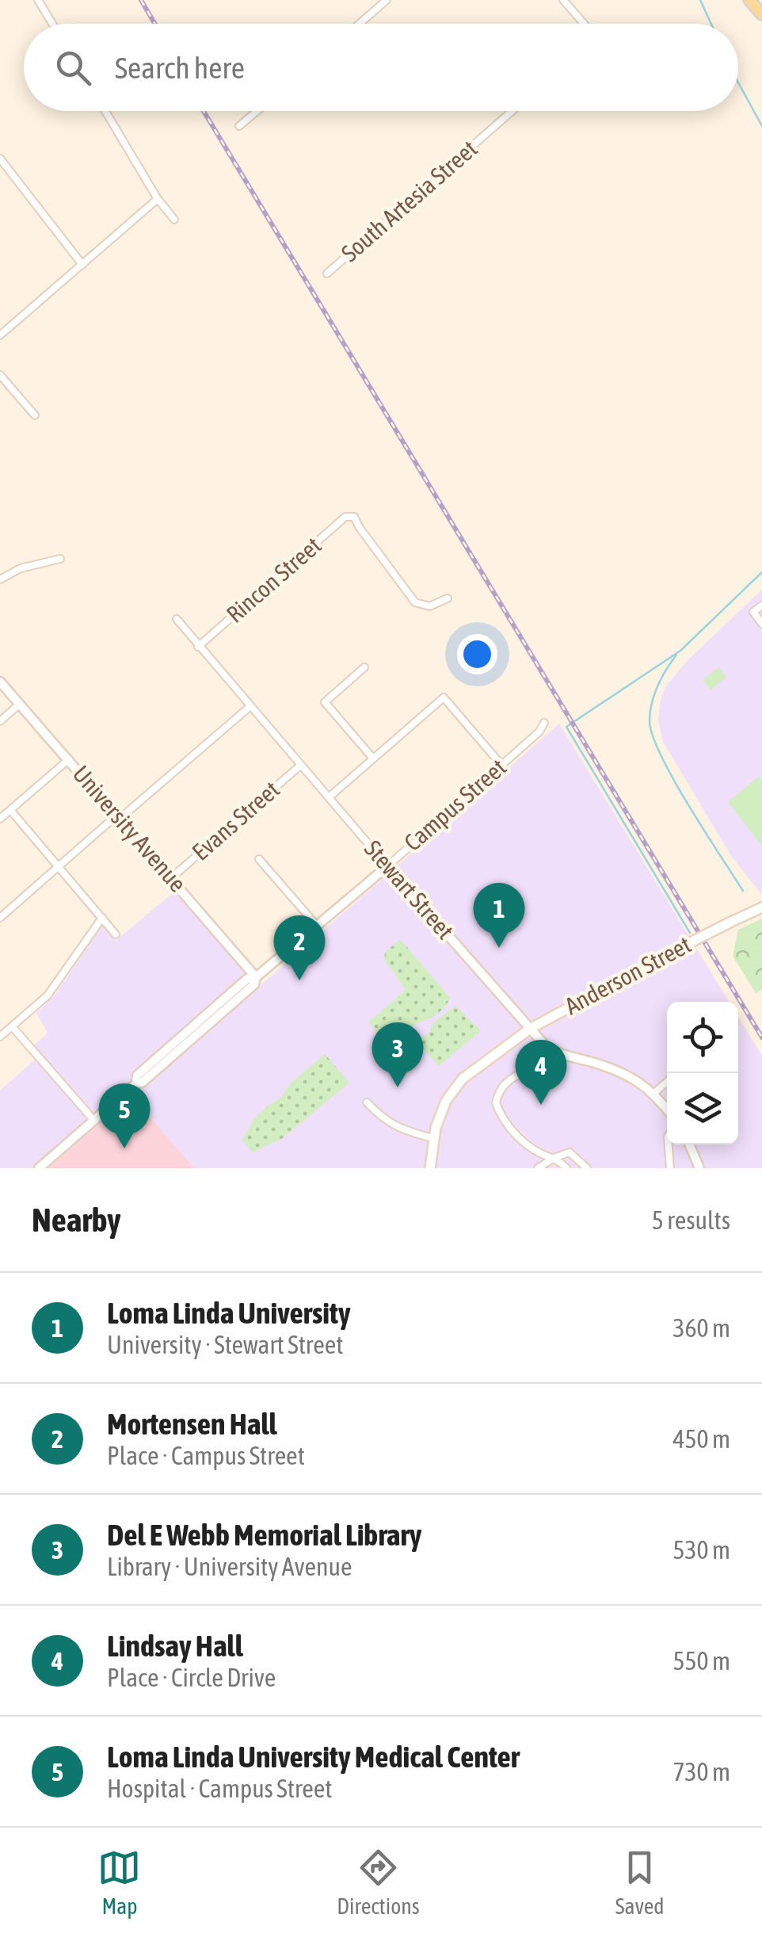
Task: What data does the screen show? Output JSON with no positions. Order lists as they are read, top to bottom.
{
  "streets": {
    "main road": ["Anderson Street"],
    "street": [
      "South Artesia Street",
      "Rincon Street",
      "Campus Street",
      "Evans Street",
      "University Avenue",
      "Stewart Street"
    ]
  },
  "crossings": [
    ["Rincon Street", "Stewart Street"],
    ["Campus Street", "University Avenue"],
    ["Campus Street", "Stewart Street"],
    ["Evans Street", "University Avenue"],
    ["Evans Street", "Stewart Street"],
    ["Stewart Street", "Anderson Street"]
  ],
  "page": {
    "search": "Search here",
    "pins": [
      "1",
      "2",
      "3",
      "4",
      "5"
    ],
    "heading": ["Nearby", "5 results"],
    "list": [
      {
        "mark": "1",
        "name": "Loma Linda University",
        "note": "University · Stewart Street",
        "value": "360 m"
      },
      {
        "mark": "2",
        "name": "Mortensen Hall",
        "note": "Place · Campus Street",
        "value": "450 m"
      },
      {
        "mark": "3",
        "name": "Del E Webb Memorial Library",
        "note": "Library · University Avenue",
        "value": "530 m"
      },
      {
        "mark": "4",
        "name": "Lindsay Hall",
        "note": "Place · Circle Drive",
        "value": "550 m"
      },
      {
        "mark": "5",
        "name": "Loma Linda University Medical Center",
        "note": "Hospital · Campus Street",
        "value": "730 m"
      }
    ],
    "nav": ["Map", "Directions", "Saved"]
  }
}
